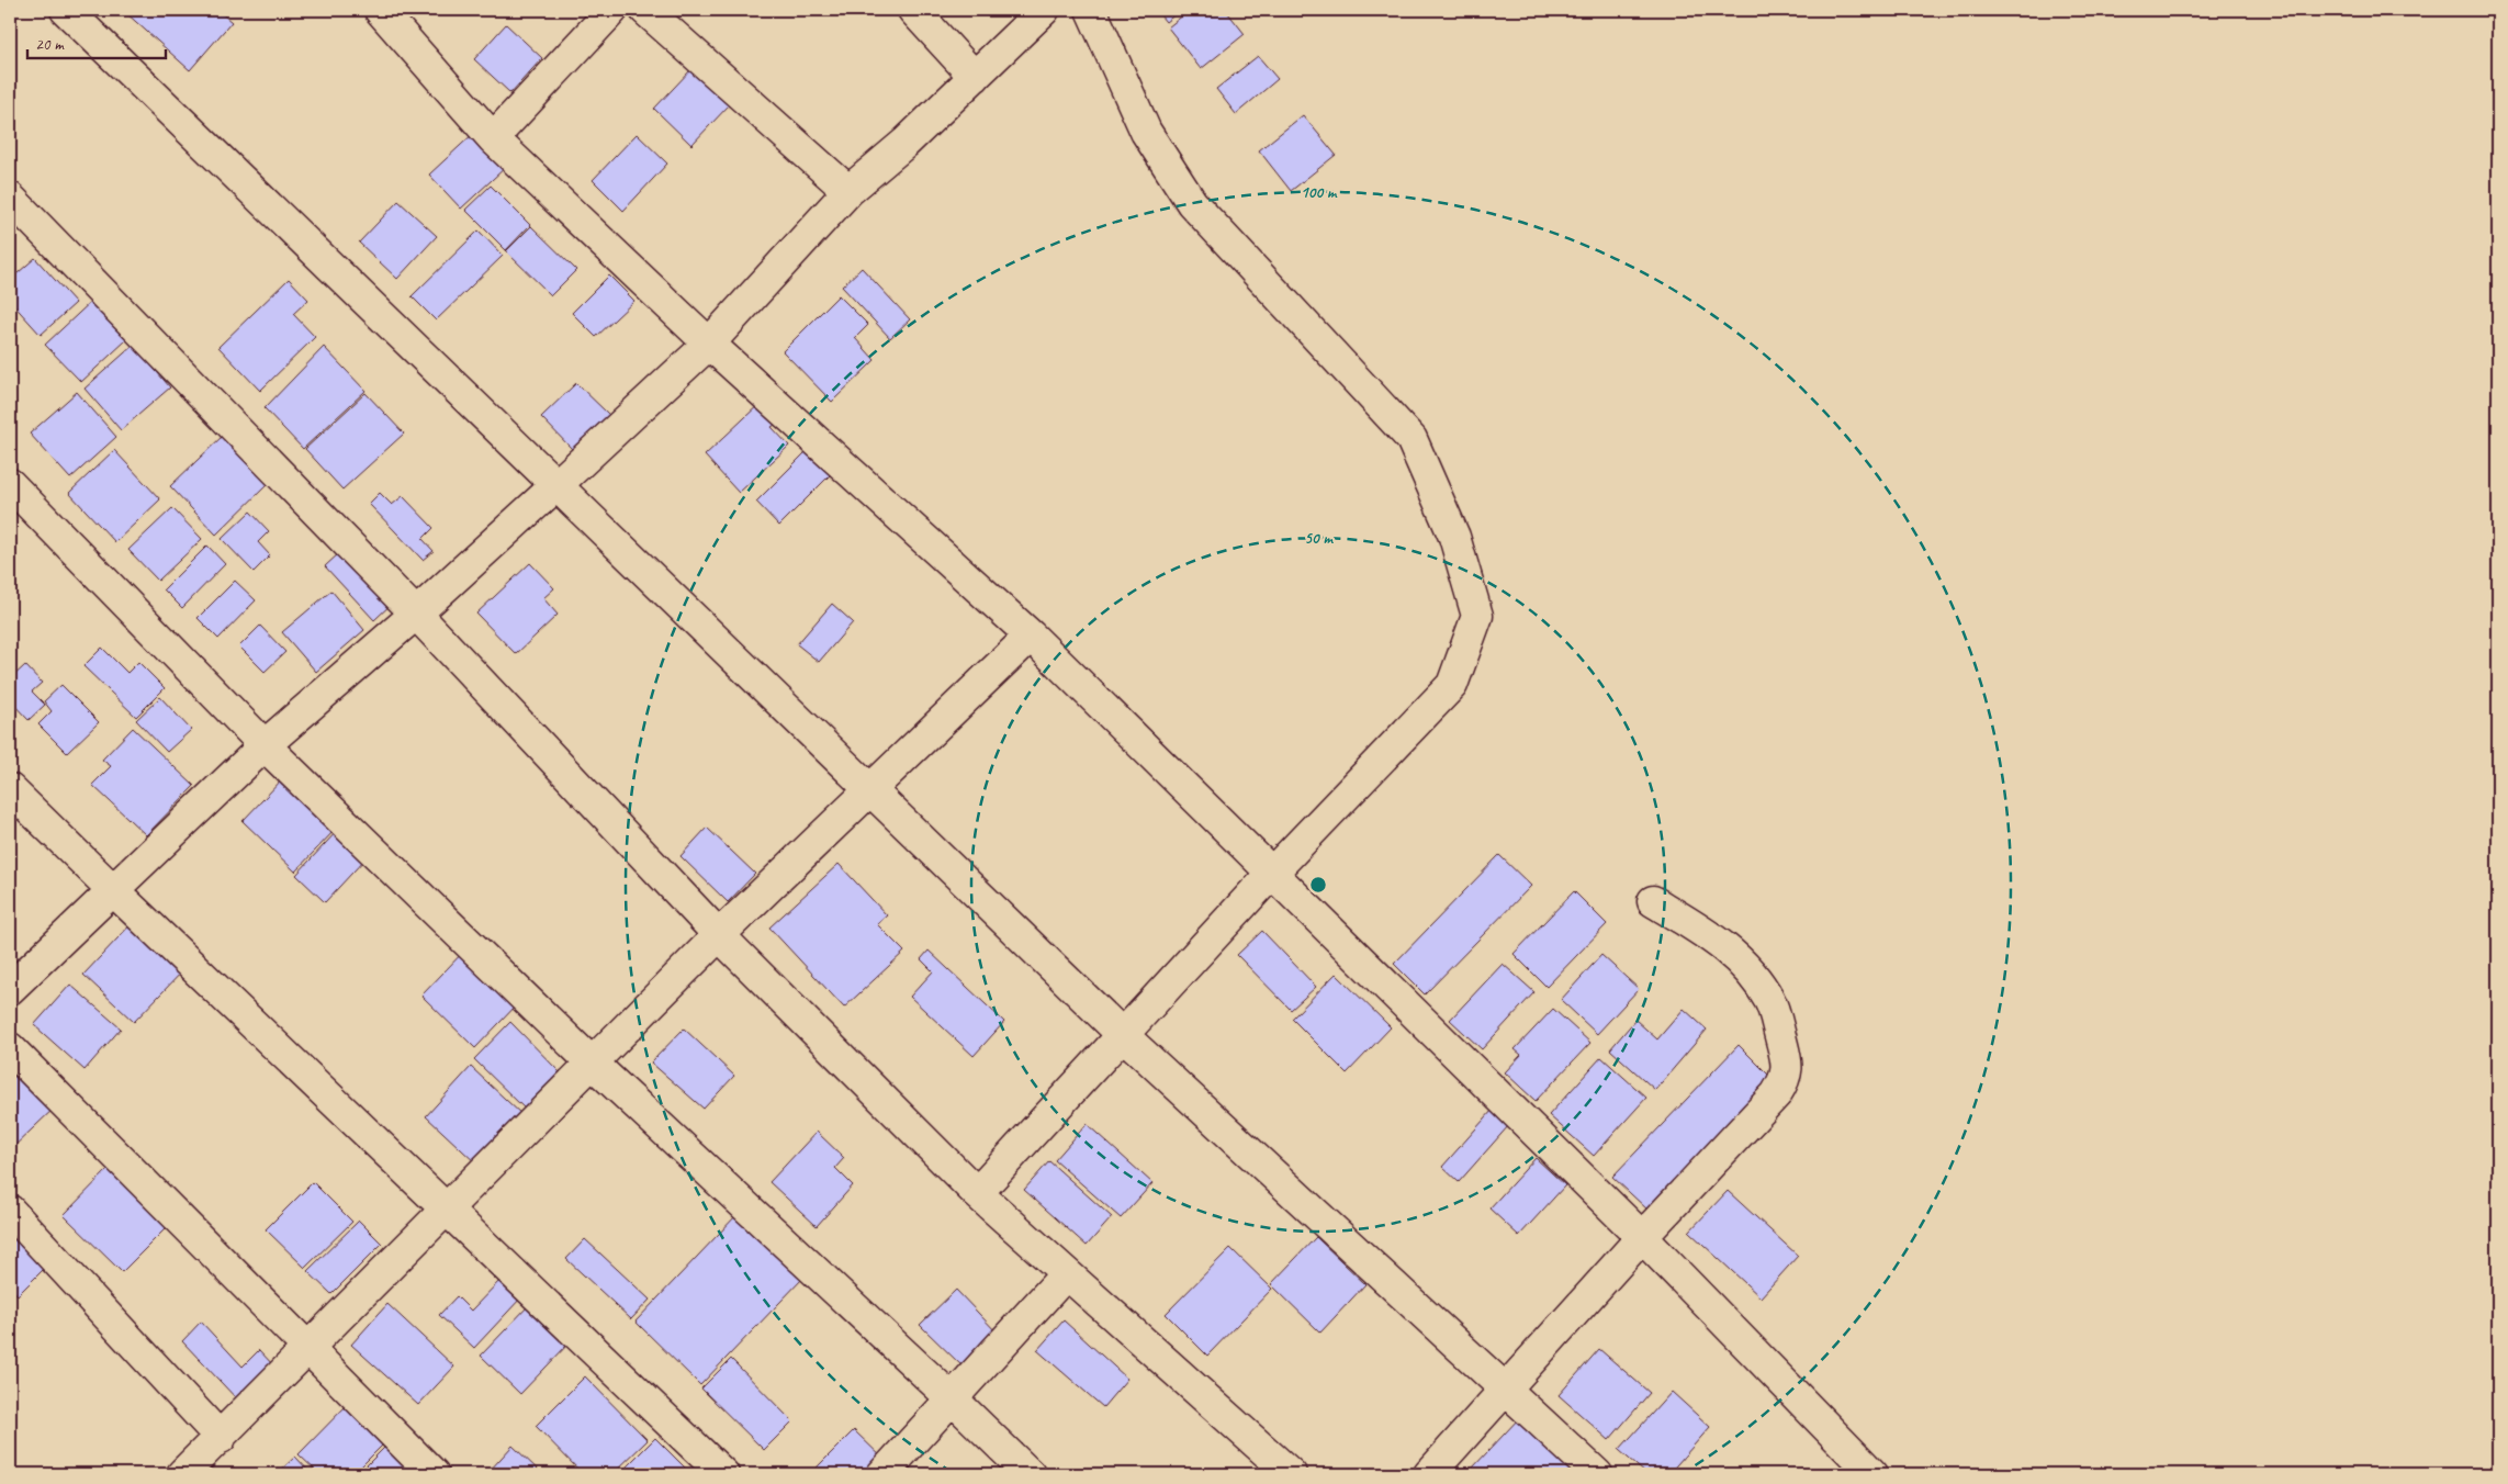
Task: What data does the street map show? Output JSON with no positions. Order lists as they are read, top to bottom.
{
  "scale_bar": "20 m",
  "rings": ["100 m", "50 m"]
}
